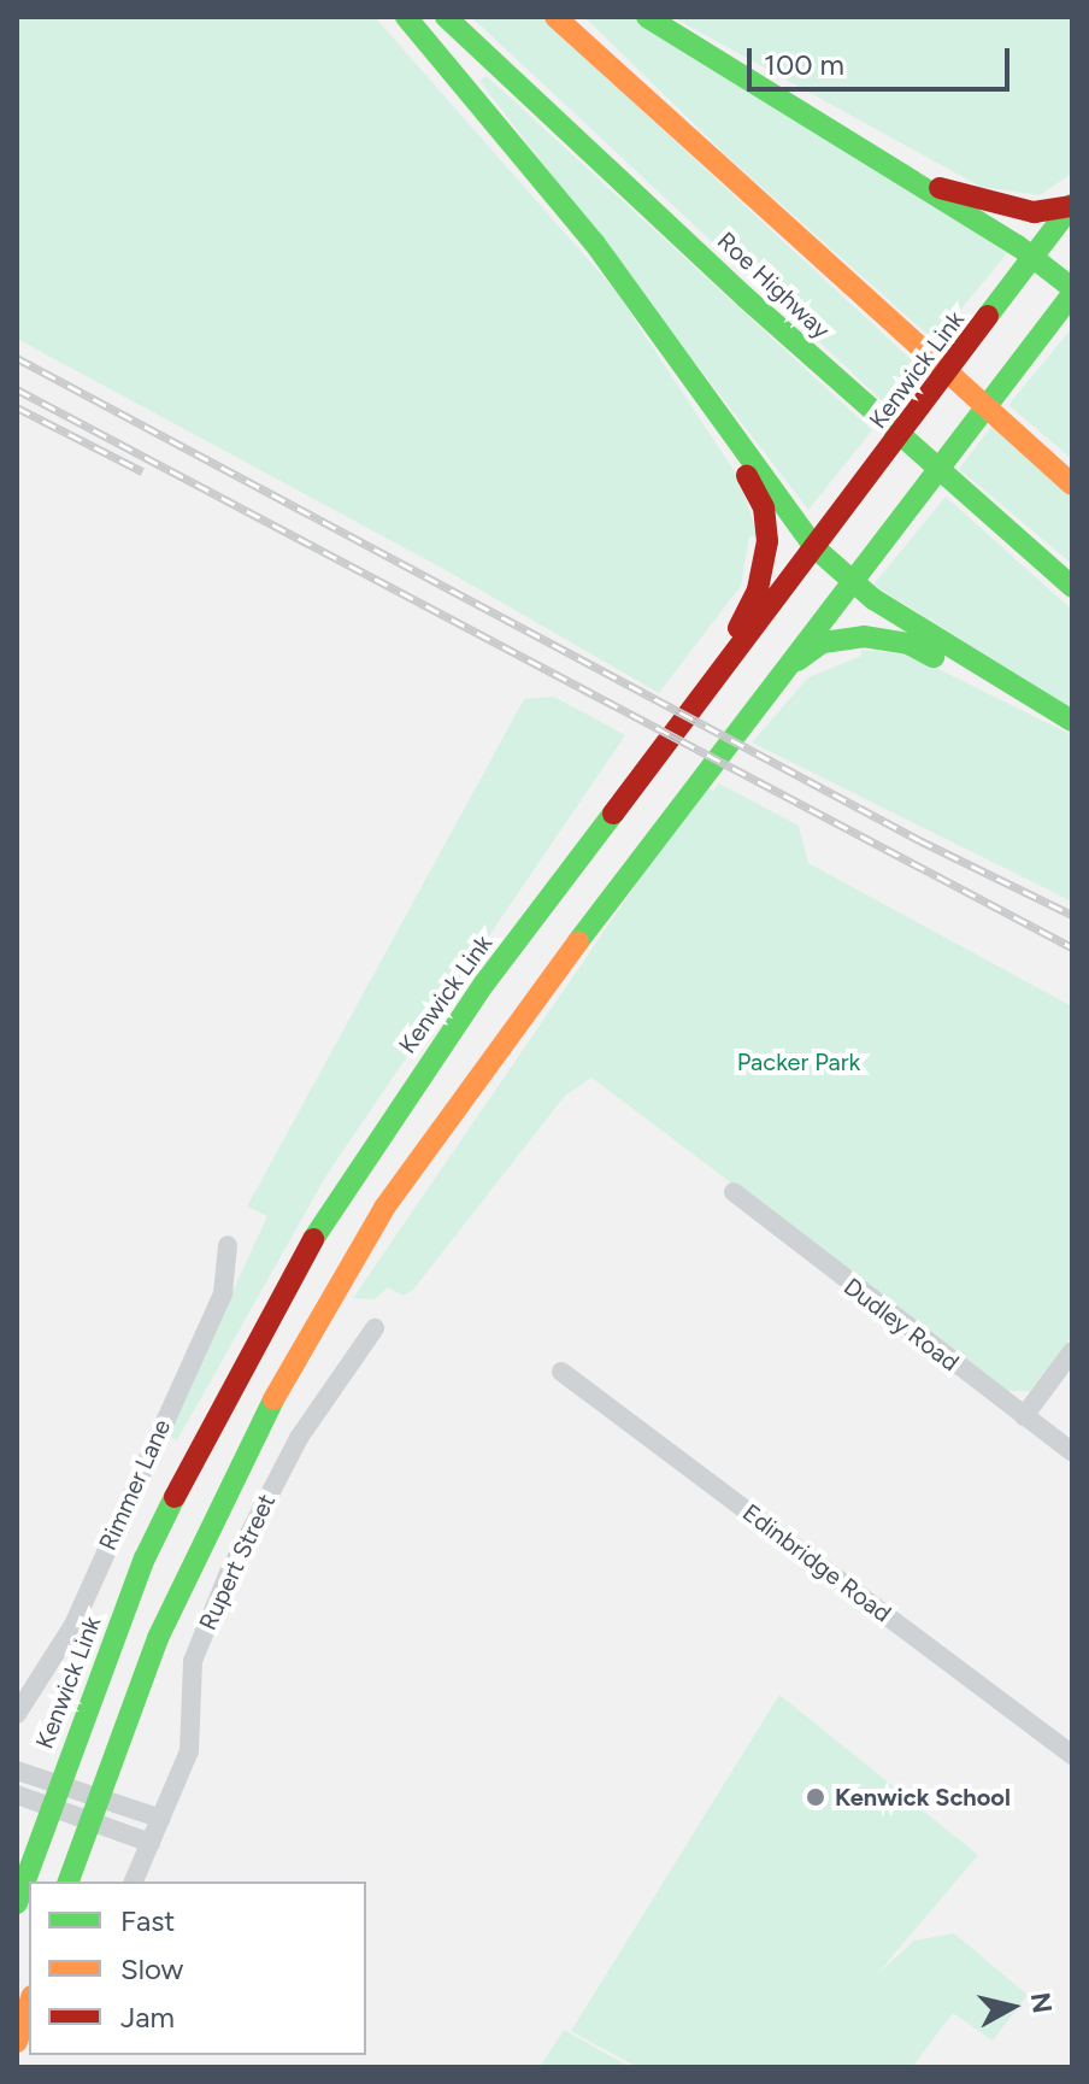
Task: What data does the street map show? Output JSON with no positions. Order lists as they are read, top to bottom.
{
  "streets": {
    "highway": ["Roe Highway", "Kenwick Link"],
    "street": [
      "Dudley Road",
      "Rimmer Lane",
      "Rupert Street",
      "Edinbridge Road"
    ]
  },
  "parks": ["Packer Park"],
  "places": ["Kenwick School"],
  "legend": ["Fast", "Slow", "Jam"],
  "scale_bar": "100 m",
  "north": "right"
}
